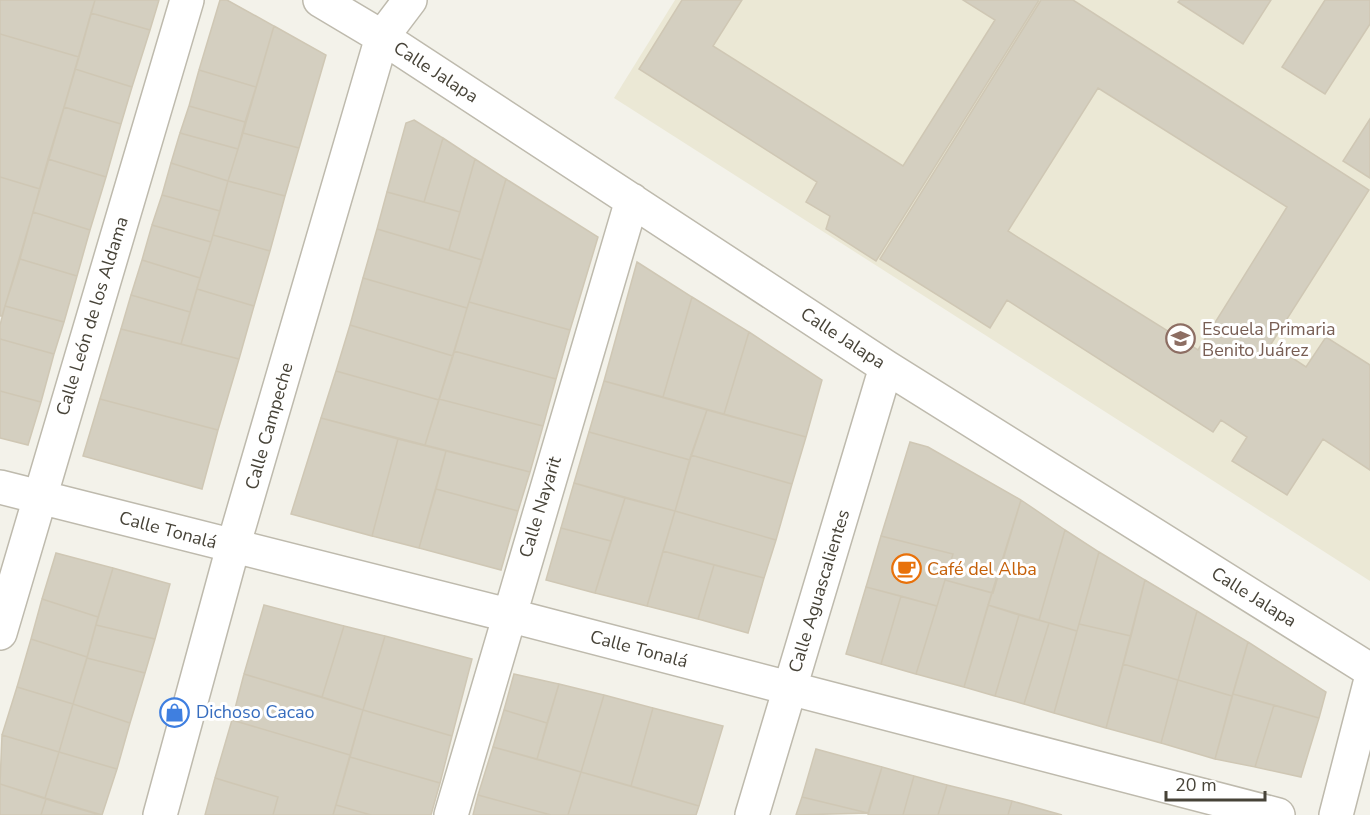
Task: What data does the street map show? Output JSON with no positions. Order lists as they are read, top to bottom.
{
  "streets": {
    "street": [
      "Calle Jalapa",
      "Calle León de los Aldama",
      "Calle Campeche",
      "Calle Nayarit",
      "Calle Tonalá",
      "Calle Aguascalientes"
    ]
  },
  "crossings": [
    ["Calle Jalapa", "Calle Campeche"],
    ["Calle Jalapa", "Calle Nayarit"],
    ["Calle Jalapa", "Calle Aguascalientes"],
    ["Calle León de los Aldama", "Calle Tonalá"],
    ["Calle Campeche", "Calle Tonalá"],
    ["Calle Nayarit", "Calle Tonalá"],
    ["Calle Tonalá", "Calle Aguascalientes"]
  ],
  "places": {
    "school or university": ["Escuela Primaria Benito Juárez"],
    "cafe": ["Café del Alba"],
    "shop": ["Dichoso Cacao"]
  },
  "scale_bar": "20 m"
}
